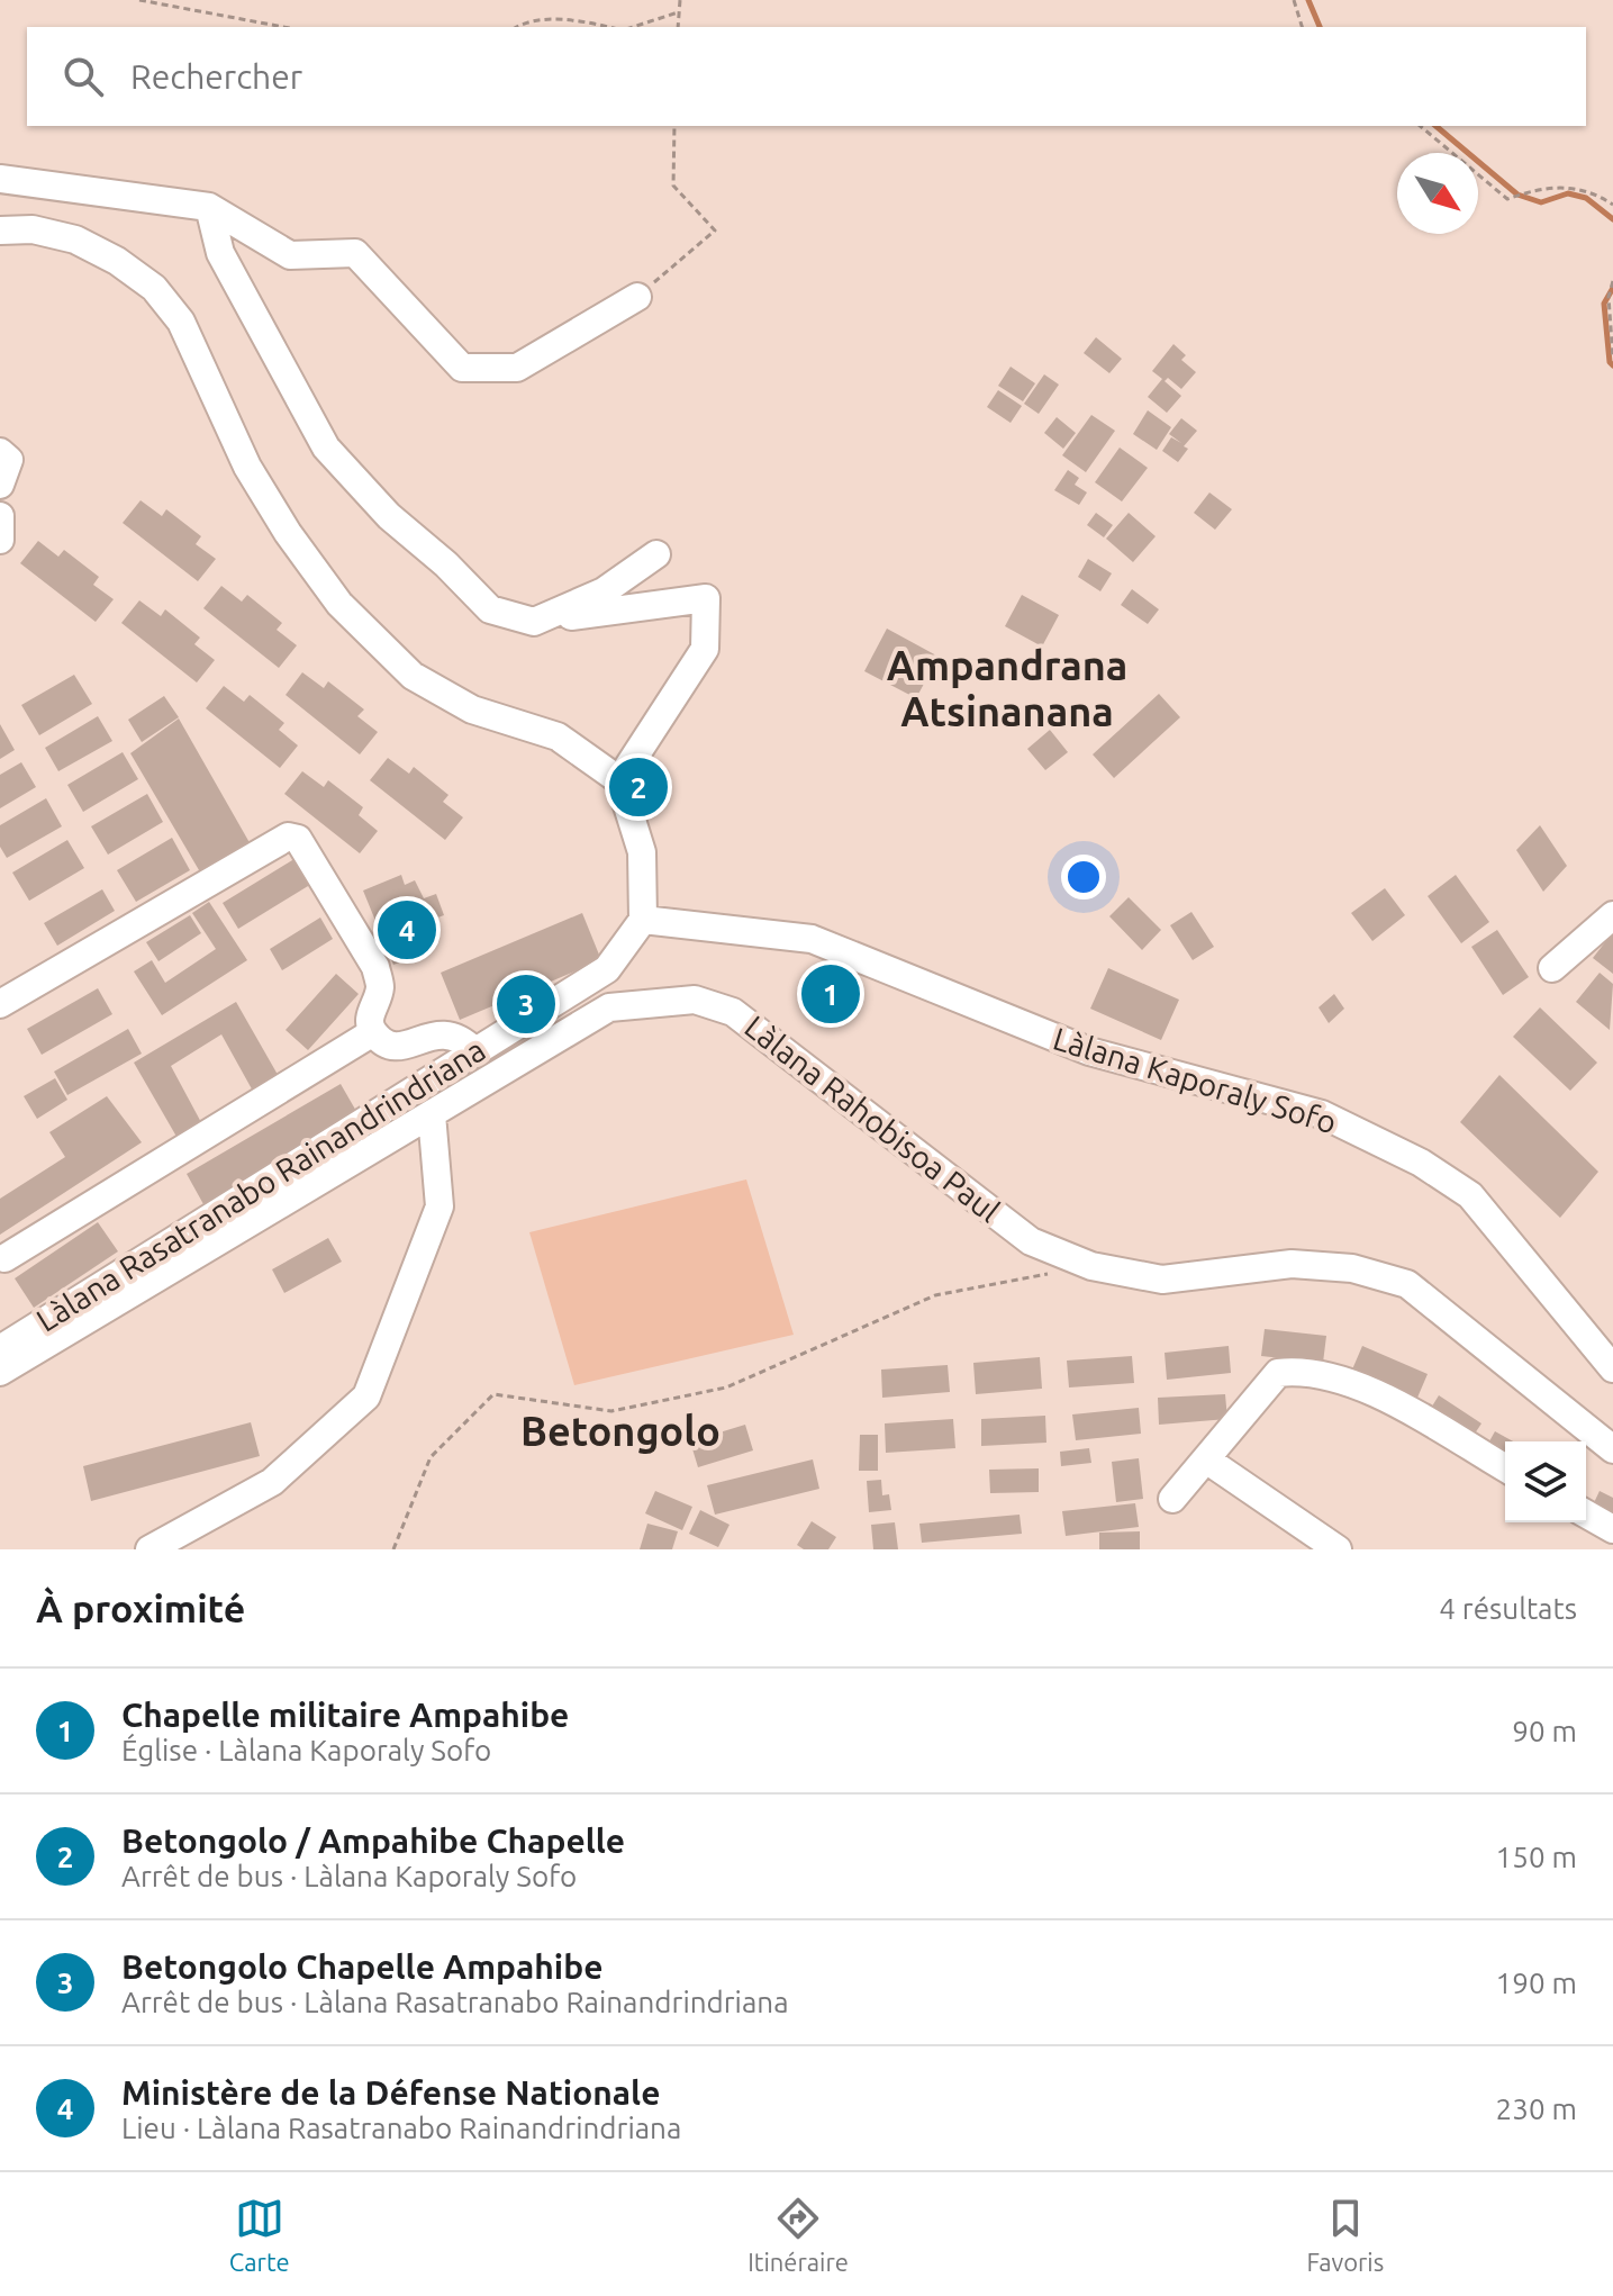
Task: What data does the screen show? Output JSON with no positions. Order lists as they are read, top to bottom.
{
  "streets": {
    "street": ["Làlana Kaporaly Sofo", "Làlana Rahobisoa Paul", "Làlana Rasatranabo Rainandrindriana"]
  },
  "crossings": [
    ["Làlana Kaporaly Sofo", "Làlana Rasatranabo Rainandrindriana"]
  ],
  "districts": ["Ampandrana Atsinanana", "Betongolo"],
  "north": "bottom right",
  "page": {
    "search": "Rechercher",
    "pins": [
      "2",
      "4",
      "1",
      "3"
    ],
    "heading": ["À proximité", "4 résultats"],
    "list": [
      {
        "mark": "1",
        "name": "Chapelle militaire Ampahibe",
        "note": "Église · Làlana Kaporaly Sofo",
        "value": "90 m"
      },
      {
        "mark": "2",
        "name": "Betongolo / Ampahibe Chapelle",
        "note": "Arrêt de bus · Làlana Kaporaly Sofo",
        "value": "150 m"
      },
      {
        "mark": "3",
        "name": "Betongolo Chapelle Ampahibe",
        "note": "Arrêt de bus · Làlana Rasatranabo Rainandrindriana",
        "value": "190 m"
      },
      {
        "mark": "4",
        "name": "Ministère de la Défense Nationale",
        "note": "Lieu · Làlana Rasatranabo Rainandrindriana",
        "value": "230 m"
      }
    ],
    "nav": ["Carte", "Itinéraire", "Favoris"]
  }
}
